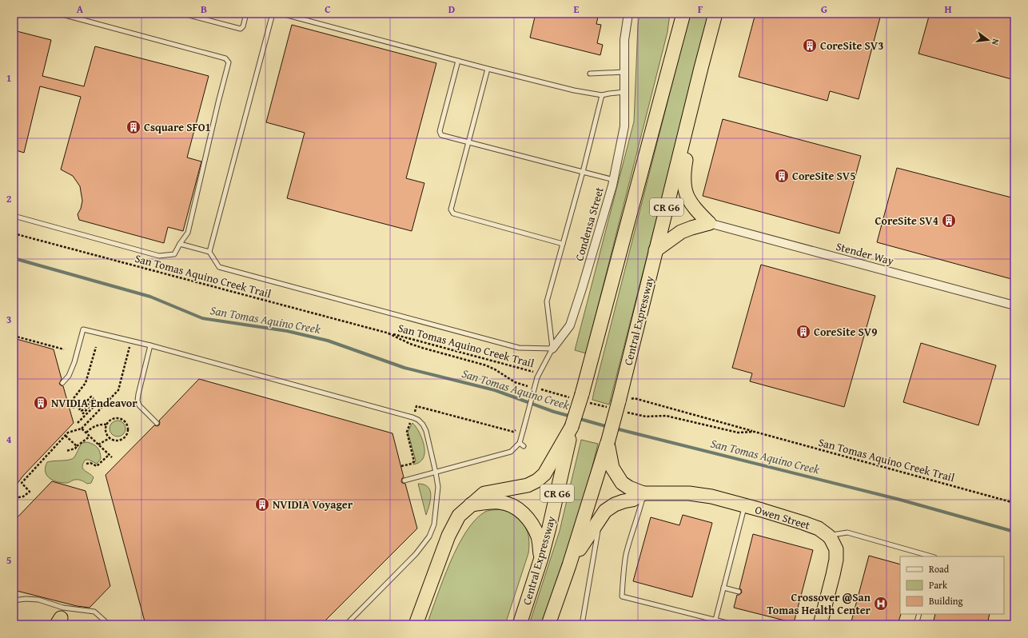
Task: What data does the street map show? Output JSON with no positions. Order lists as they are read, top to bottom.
{
  "streets": {
    "highway": ["CR G6", "Central Expressway", "Owen Street"],
    "street": ["Condensa Street", "Stender Way"],
    "path": ["San Tomas Aquino Creek Trail"]
  },
  "crossings": [
    ["Condensa Street", "San Tomas Aquino Creek Trail"],
    ["San Tomas Aquino Creek Trail", "Central Expressway"]
  ],
  "water": ["San Tomas Aquino Creek"],
  "places": {
    "building": [
      "CoreSite SV3",
      "Csquare SFO1",
      "CoreSite SV5",
      "CoreSite SV4",
      "CoreSite SV9",
      "NVIDIA Endeavor",
      "NVIDIA Voyager"
    ],
    "hospital": ["Crossover @San Tomas Health Center"]
  },
  "legend": ["Road", "Park", "Building"],
  "north": "right",
  "grid": {
    "columns": [
      "A",
      "B",
      "C",
      "D",
      "E",
      "F",
      "G",
      "H"
    ],
    "rows": [
      "1",
      "2",
      "3",
      "4",
      "5"
    ]
  }
}
